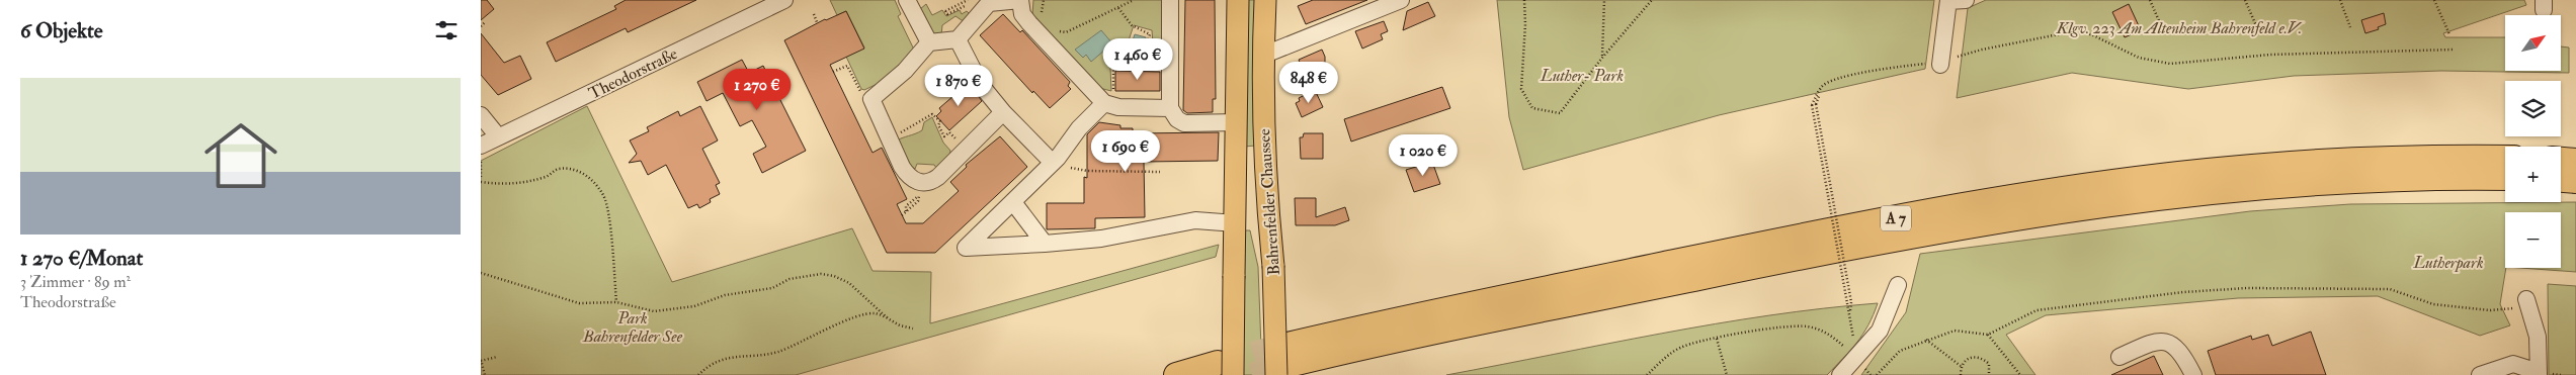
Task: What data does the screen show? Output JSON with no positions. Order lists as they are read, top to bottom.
{
  "streets": {
    "highway": ["A 7"],
    "main road": ["Bahrenfelder Chaussee"],
    "street": ["Theodorstraße"]
  },
  "crossings": [
    ["Bahrenfelder Chaussee", "A 7"]
  ],
  "parks": [
    "Klgv. 223 Am Altenheim Bahrenfeld e.V.",
    "Luther- Park",
    "Lutherpark",
    "Park Bahrenfelder See"
  ],
  "north": "top right",
  "page": {
    "heading": "6 Objekte",
    "map_buttons": ["+", "−"],
    "price": [
      "1 460 €",
      "848 €",
      "1 870 €",
      "1 270 €",
      "1 690 €",
      "1 020 €"
    ],
    "list": [
      {
        "name": "1 270 €/Monat",
        "note": "3 Zimmer · 89 m² · Theodorstraße"
      }
    ]
  }
}
